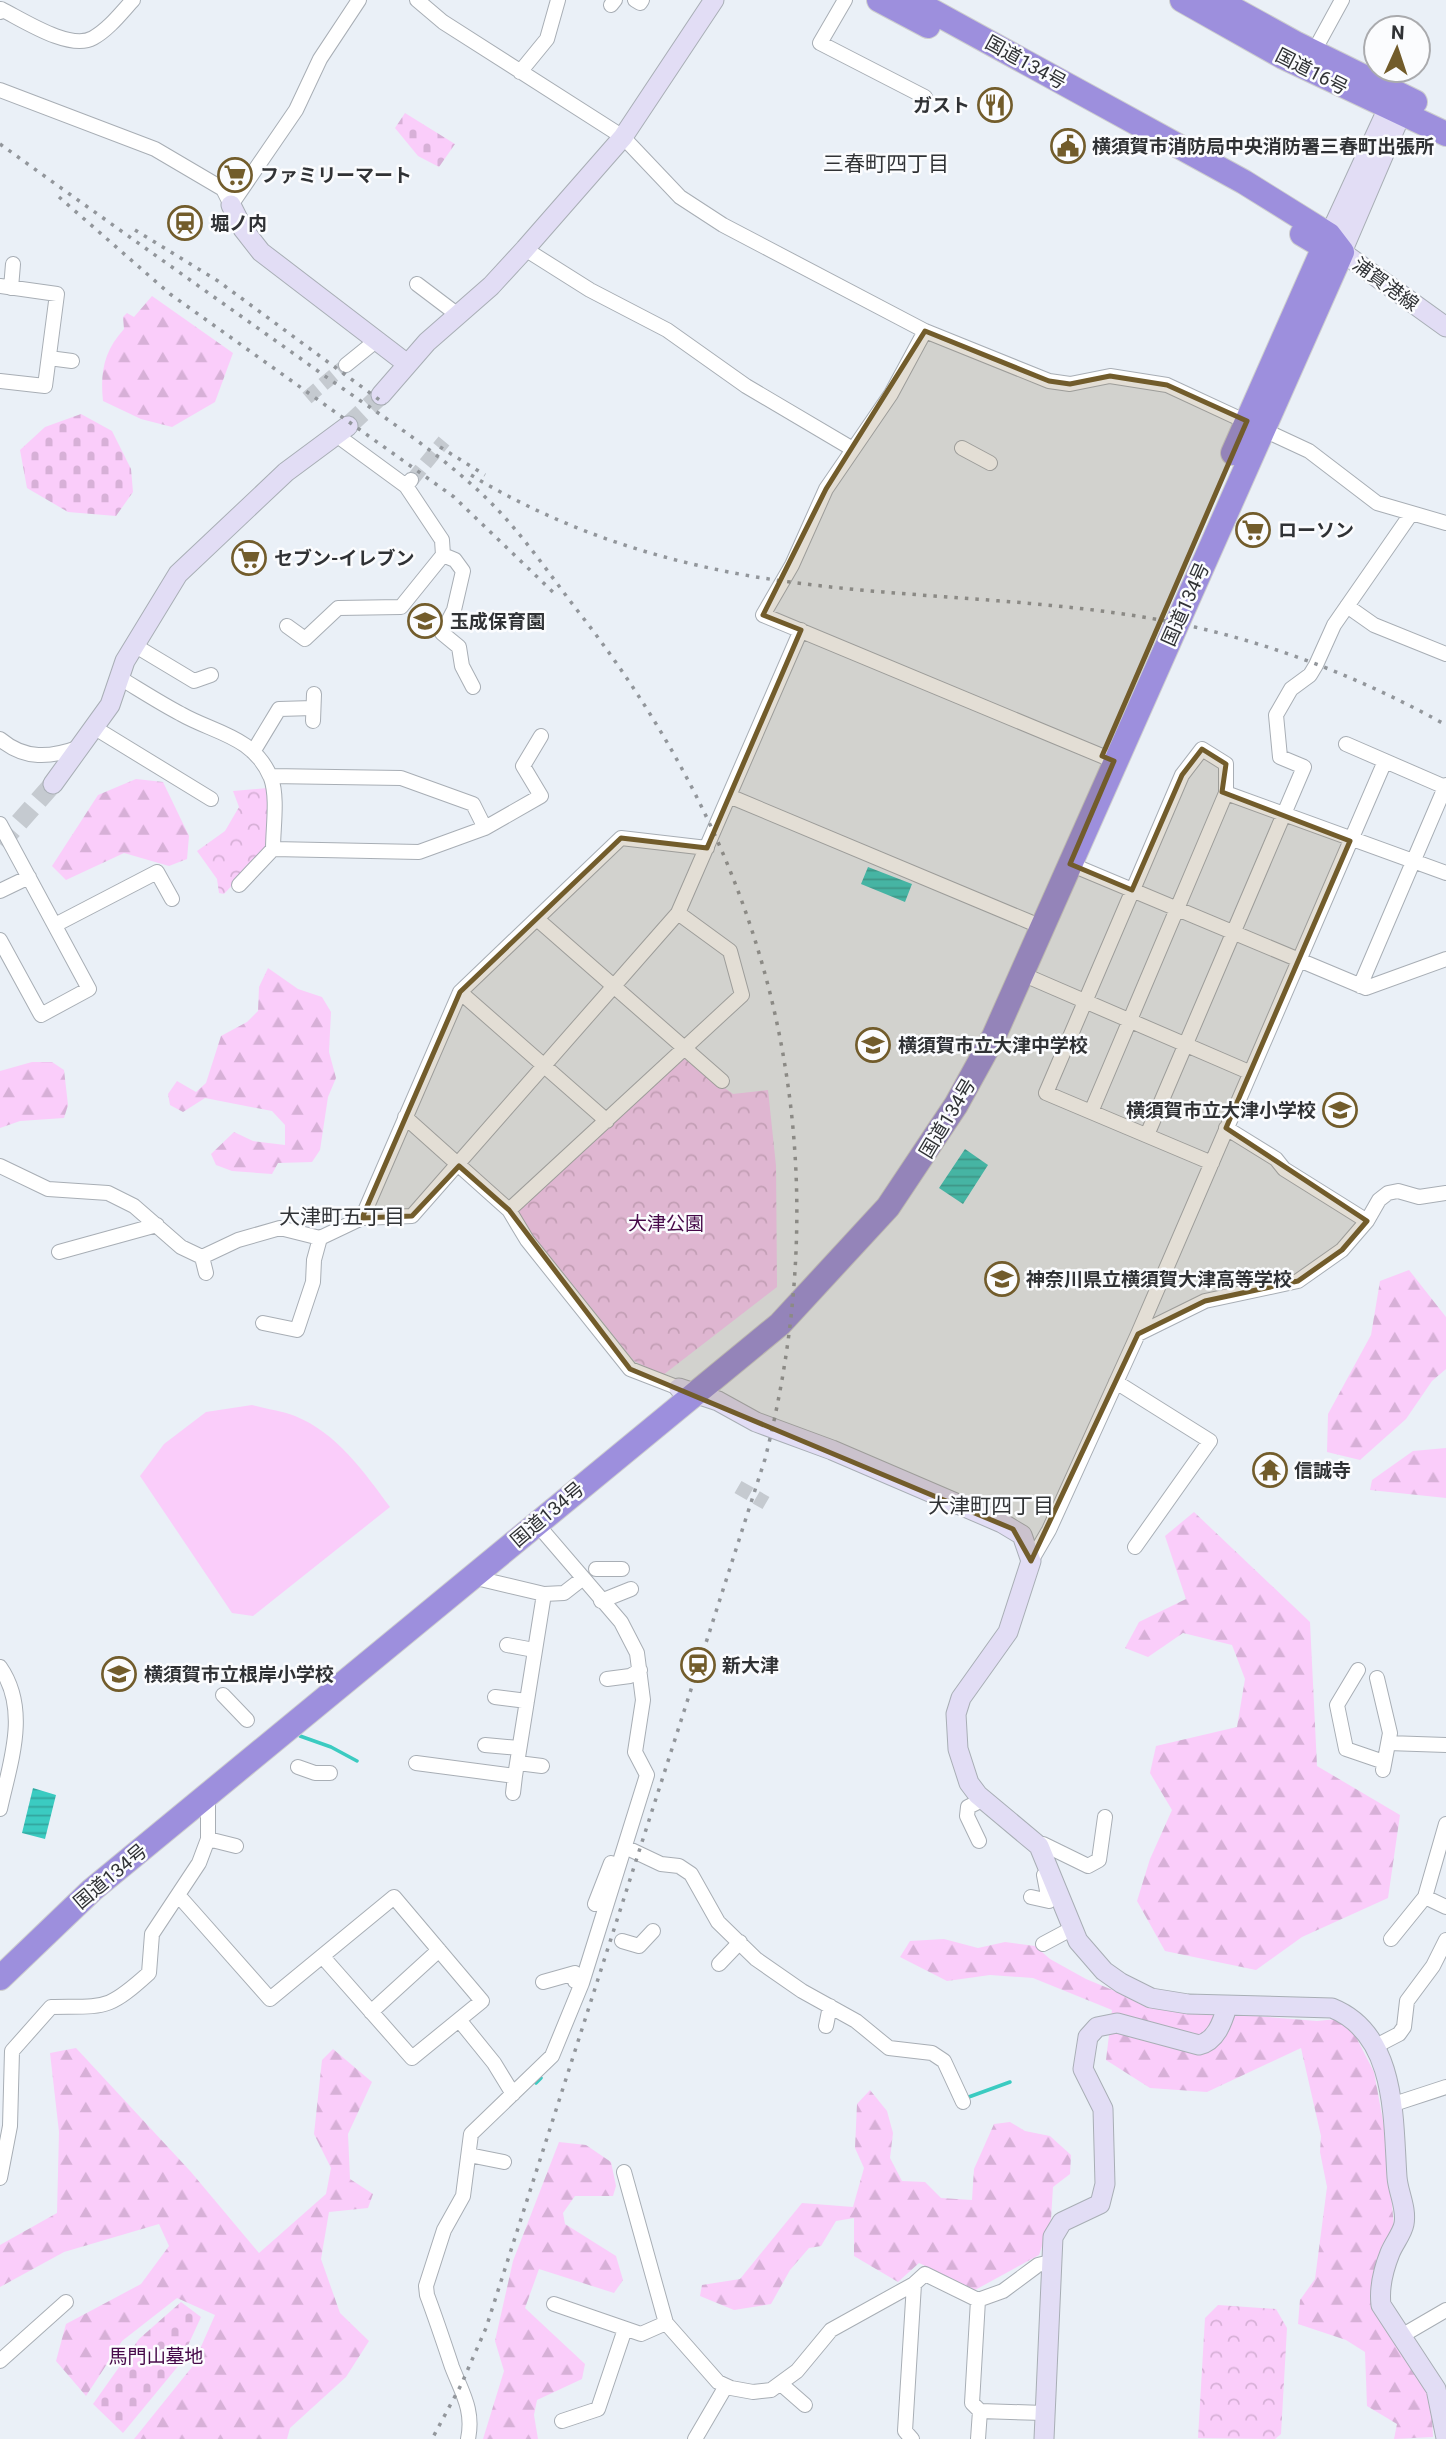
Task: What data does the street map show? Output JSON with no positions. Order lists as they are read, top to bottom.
{
  "streets": {
    "highway": ["国道134号", "国道16号"],
    "street": ["浦賀港線"]
  },
  "crossings": [
    ["国道134号", "浦賀港線"]
  ],
  "districts": ["三春町四丁目", "大津町五丁目", "大津町四丁目"],
  "parks": ["大津公園", "馬門山墓地"],
  "places": {
    "restaurant": ["ガスト"],
    "public building": ["横須賀市消防局中央消防署三春町出張所"],
    "supermarket": ["ファミリーマート", "ローソン", "セブン-イレブン"],
    "station": ["堀ノ内", "新大津"],
    "school or university": [
      "玉成保育園",
      "横須賀市立大津中学校",
      "横須賀市立大津小学校",
      "神奈川県立横須賀大津高等学校",
      "横須賀市立根岸小学校"
    ],
    "temple": ["信誠寺"]
  },
  "north": "top"
}
